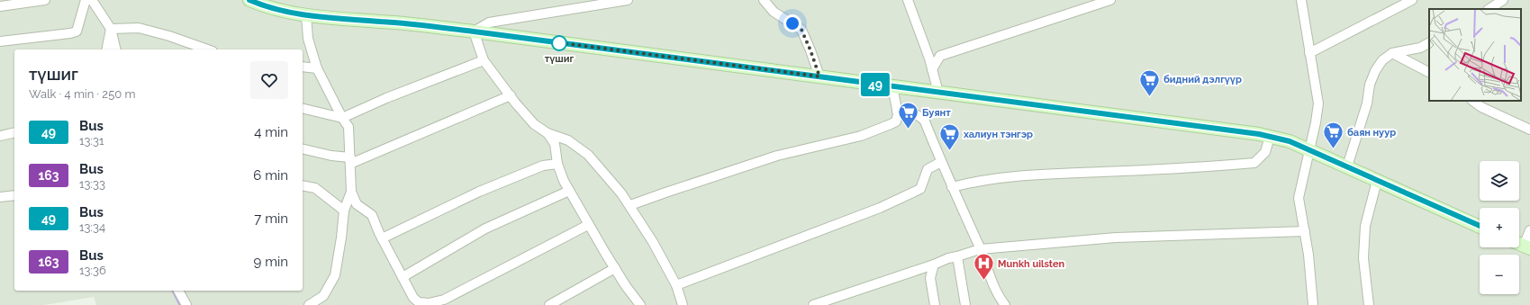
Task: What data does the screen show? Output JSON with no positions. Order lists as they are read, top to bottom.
{
  "places": {
    "other": ["түшиг"],
    "supermarket": [
      "бидний дэлгүүр",
      "Буянт",
      "баян нуур",
      "халиун тэнгэр"
    ],
    "hospital": ["Munkh uilsten"]
  },
  "lines": ["bus line 49"],
  "page": {
    "on_map": "49",
    "heading": ["түшиг", "Walk · 4 min · 250 m"],
    "list": [
      {
        "mark": "49",
        "name": "Bus",
        "note": "13:31",
        "value": "4 min"
      },
      {
        "mark": "163",
        "name": "Bus",
        "note": "13:33",
        "value": "6 min"
      },
      {
        "mark": "49",
        "name": "Bus",
        "note": "13:34",
        "value": "7 min"
      },
      {
        "mark": "163",
        "name": "Bus",
        "note": "13:36",
        "value": "9 min"
      }
    ],
    "map_buttons": ["+", "−"]
  }
}
